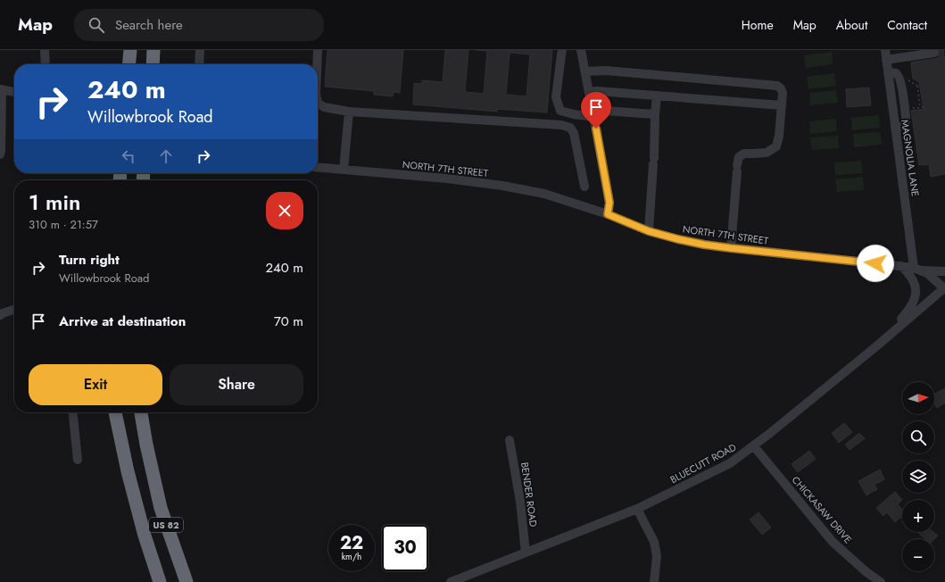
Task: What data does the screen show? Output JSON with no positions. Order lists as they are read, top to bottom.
{
  "streets": {
    "highway": ["US 82"],
    "street": [
      "MAGNOLIA LANE",
      "NORTH 7TH STREET",
      "BLUECUTT ROAD",
      "BENDER ROAD",
      "CHICKASAW DRIVE"
    ]
  },
  "crossings": [
    ["MAGNOLIA LANE", "NORTH 7TH STREET"],
    ["NORTH 7TH STREET", "BLUECUTT ROAD"],
    ["BLUECUTT ROAD", "BENDER ROAD"],
    ["BLUECUTT ROAD", "CHICKASAW DRIVE"]
  ],
  "north": "right",
  "page": {
    "header": "Map",
    "search": "Search here",
    "nav": [
      "Home",
      "Map",
      "About",
      "Contact"
    ],
    "turn": ["240 m", "Willowbrook Road"],
    "heading": ["1 min", "310 m · 21:57"],
    "list": [
      {
        "name": "Turn right",
        "note": "Willowbrook Road",
        "value": "240 m"
      },
      {
        "name": "Arrive at destination",
        "value": "70 m"
      }
    ],
    "buttons": ["Exit", "Share"],
    "map_buttons": ["+", "−"],
    "speed": "22 km/h",
    "limit": "30"
  }
}
